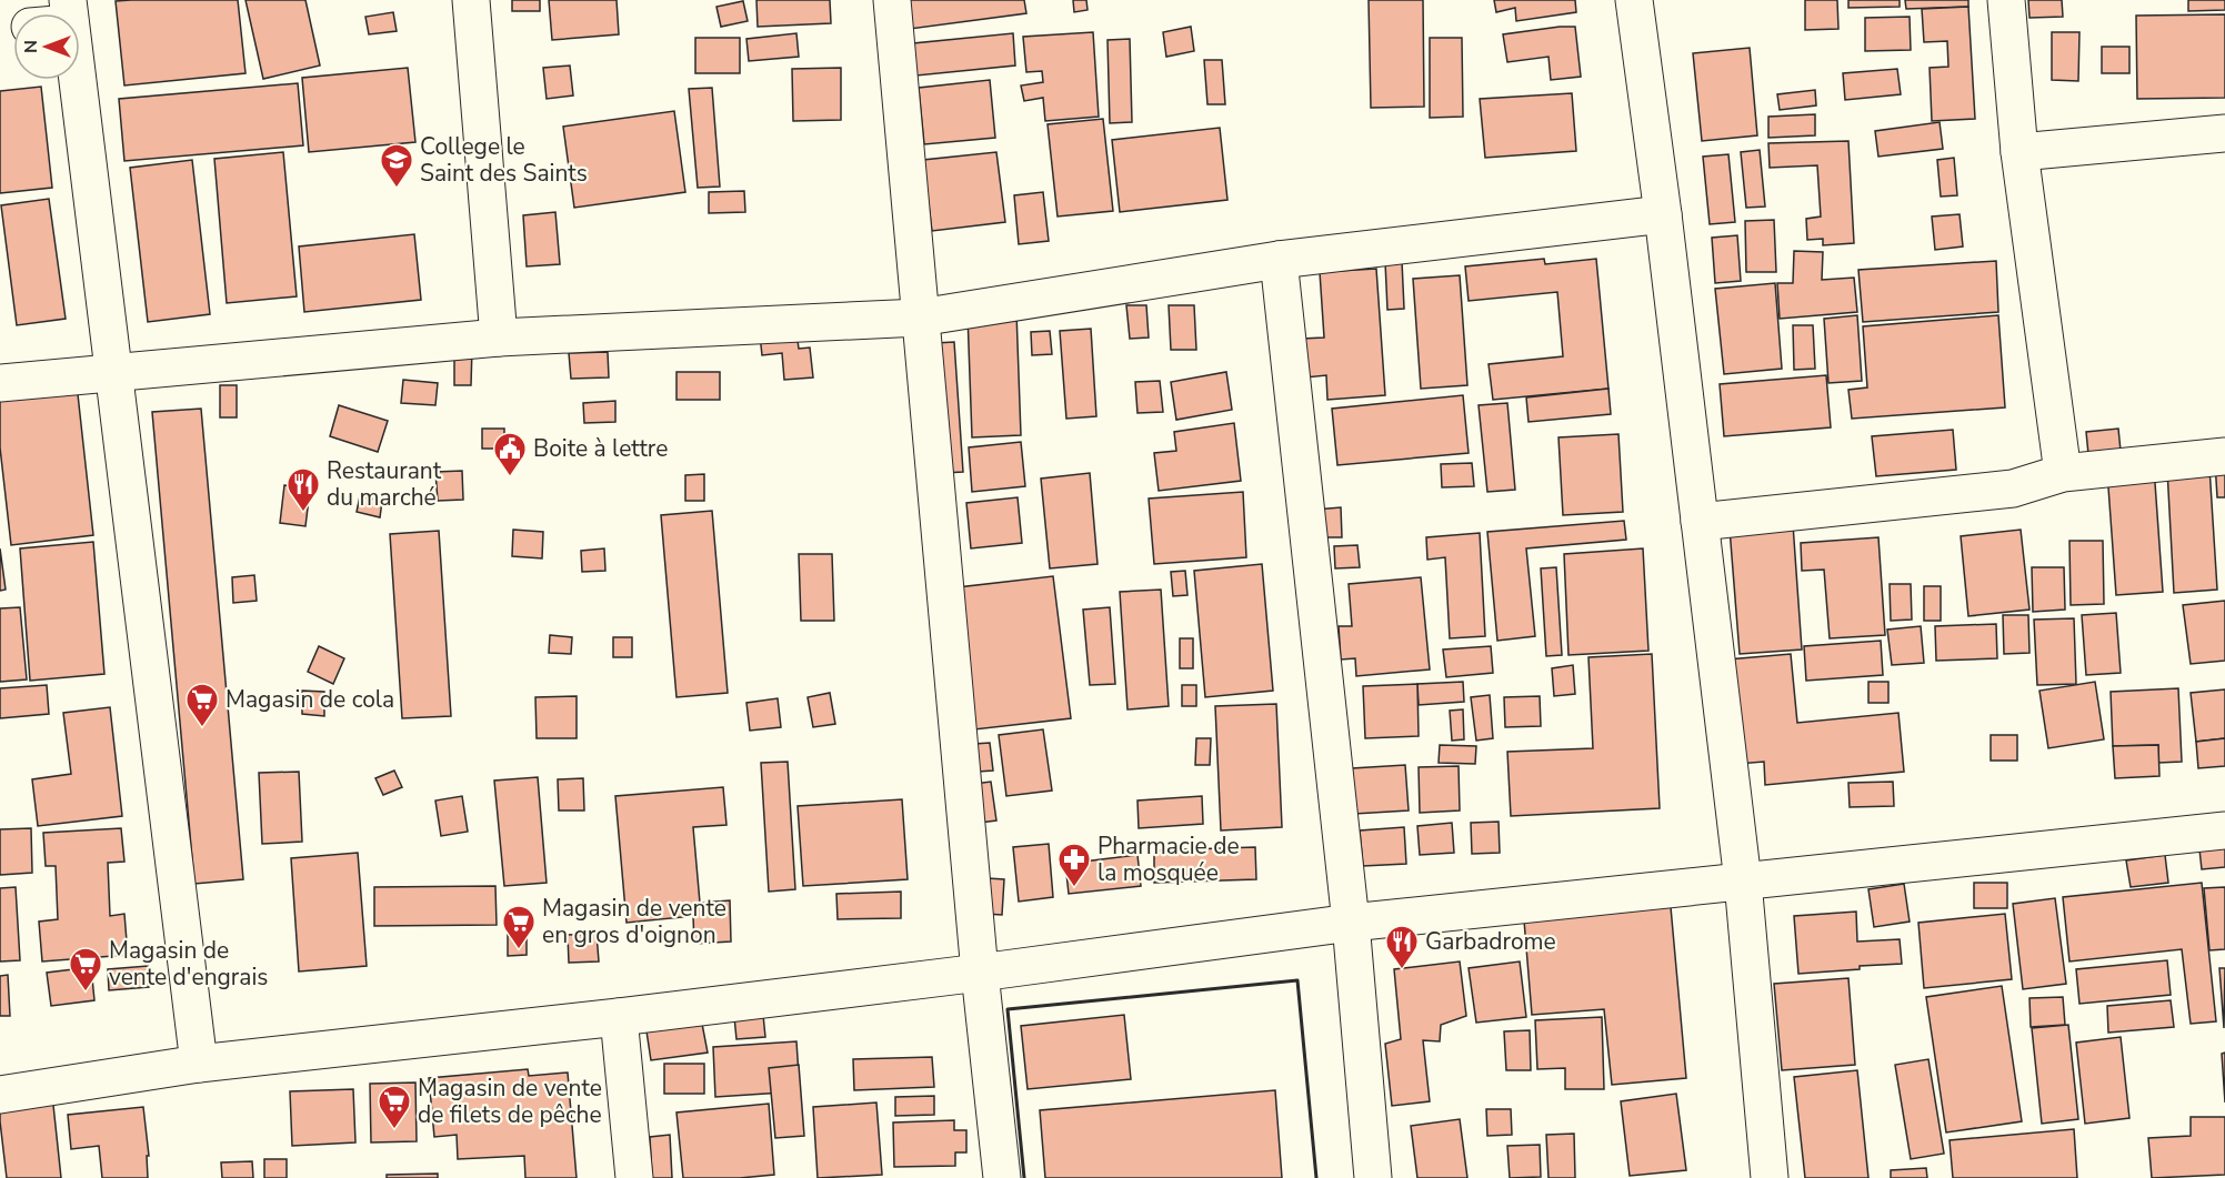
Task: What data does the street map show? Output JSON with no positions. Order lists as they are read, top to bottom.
{
  "places": {
    "school or university": ["College le Saint des Saints"],
    "public building": ["Boite à lettre"],
    "restaurant": ["Restaurant du marché", "Garbadrome"],
    "supermarket": [
      "Magasin de cola",
      "Magasin de vente en gros d'oignon",
      "Magasin de vente d'engrais",
      "Magasin de vente de filets de pêche"
    ],
    "pharmacy": ["Pharmacie de la mosquée"]
  },
  "north": "left"
}
